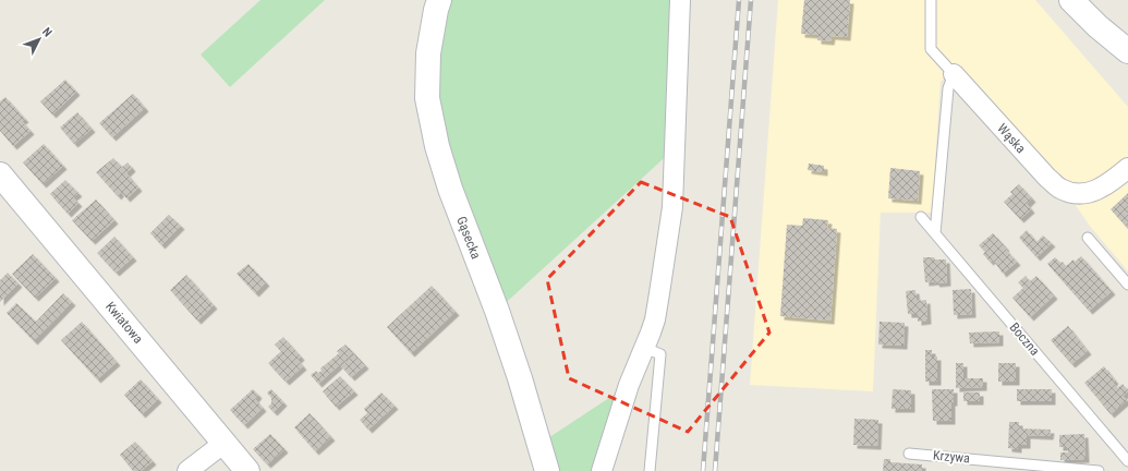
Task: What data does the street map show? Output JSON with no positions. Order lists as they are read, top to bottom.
{
  "streets": {
    "main road": ["Gąsecka", "Kwiatowa"],
    "street": ["Wąska"],
    "lane": ["Boczna", "Krzywa"]
  },
  "north": "top right"
}
